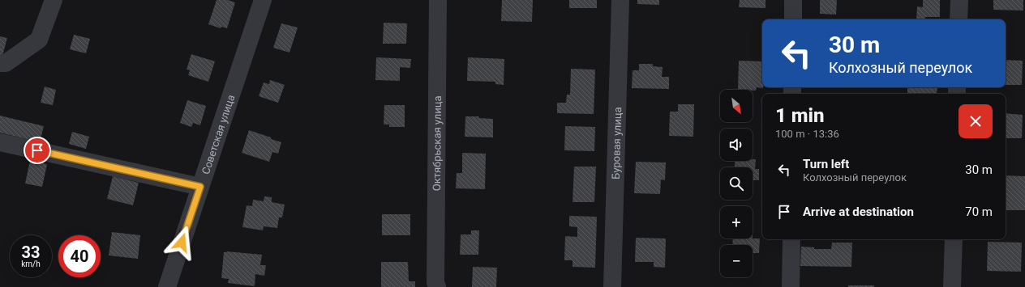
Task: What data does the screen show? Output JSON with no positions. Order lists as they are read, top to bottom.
{
  "streets": {
    "street": ["Советская улица", "Октябрьская улица", "Буровая улица"]
  },
  "north": "bottom right",
  "page": {
    "turn": ["30 m", "Колхозный переулок"],
    "map_buttons": ["+", "−"],
    "heading": ["1 min", "100 m · 13:36"],
    "list": [
      {
        "name": "Turn left",
        "note": "Колхозный переулок",
        "value": "30 m"
      },
      {
        "name": "Arrive at destination",
        "value": "70 m"
      }
    ],
    "speed": "33 km/h",
    "limit": "40"
  }
}
